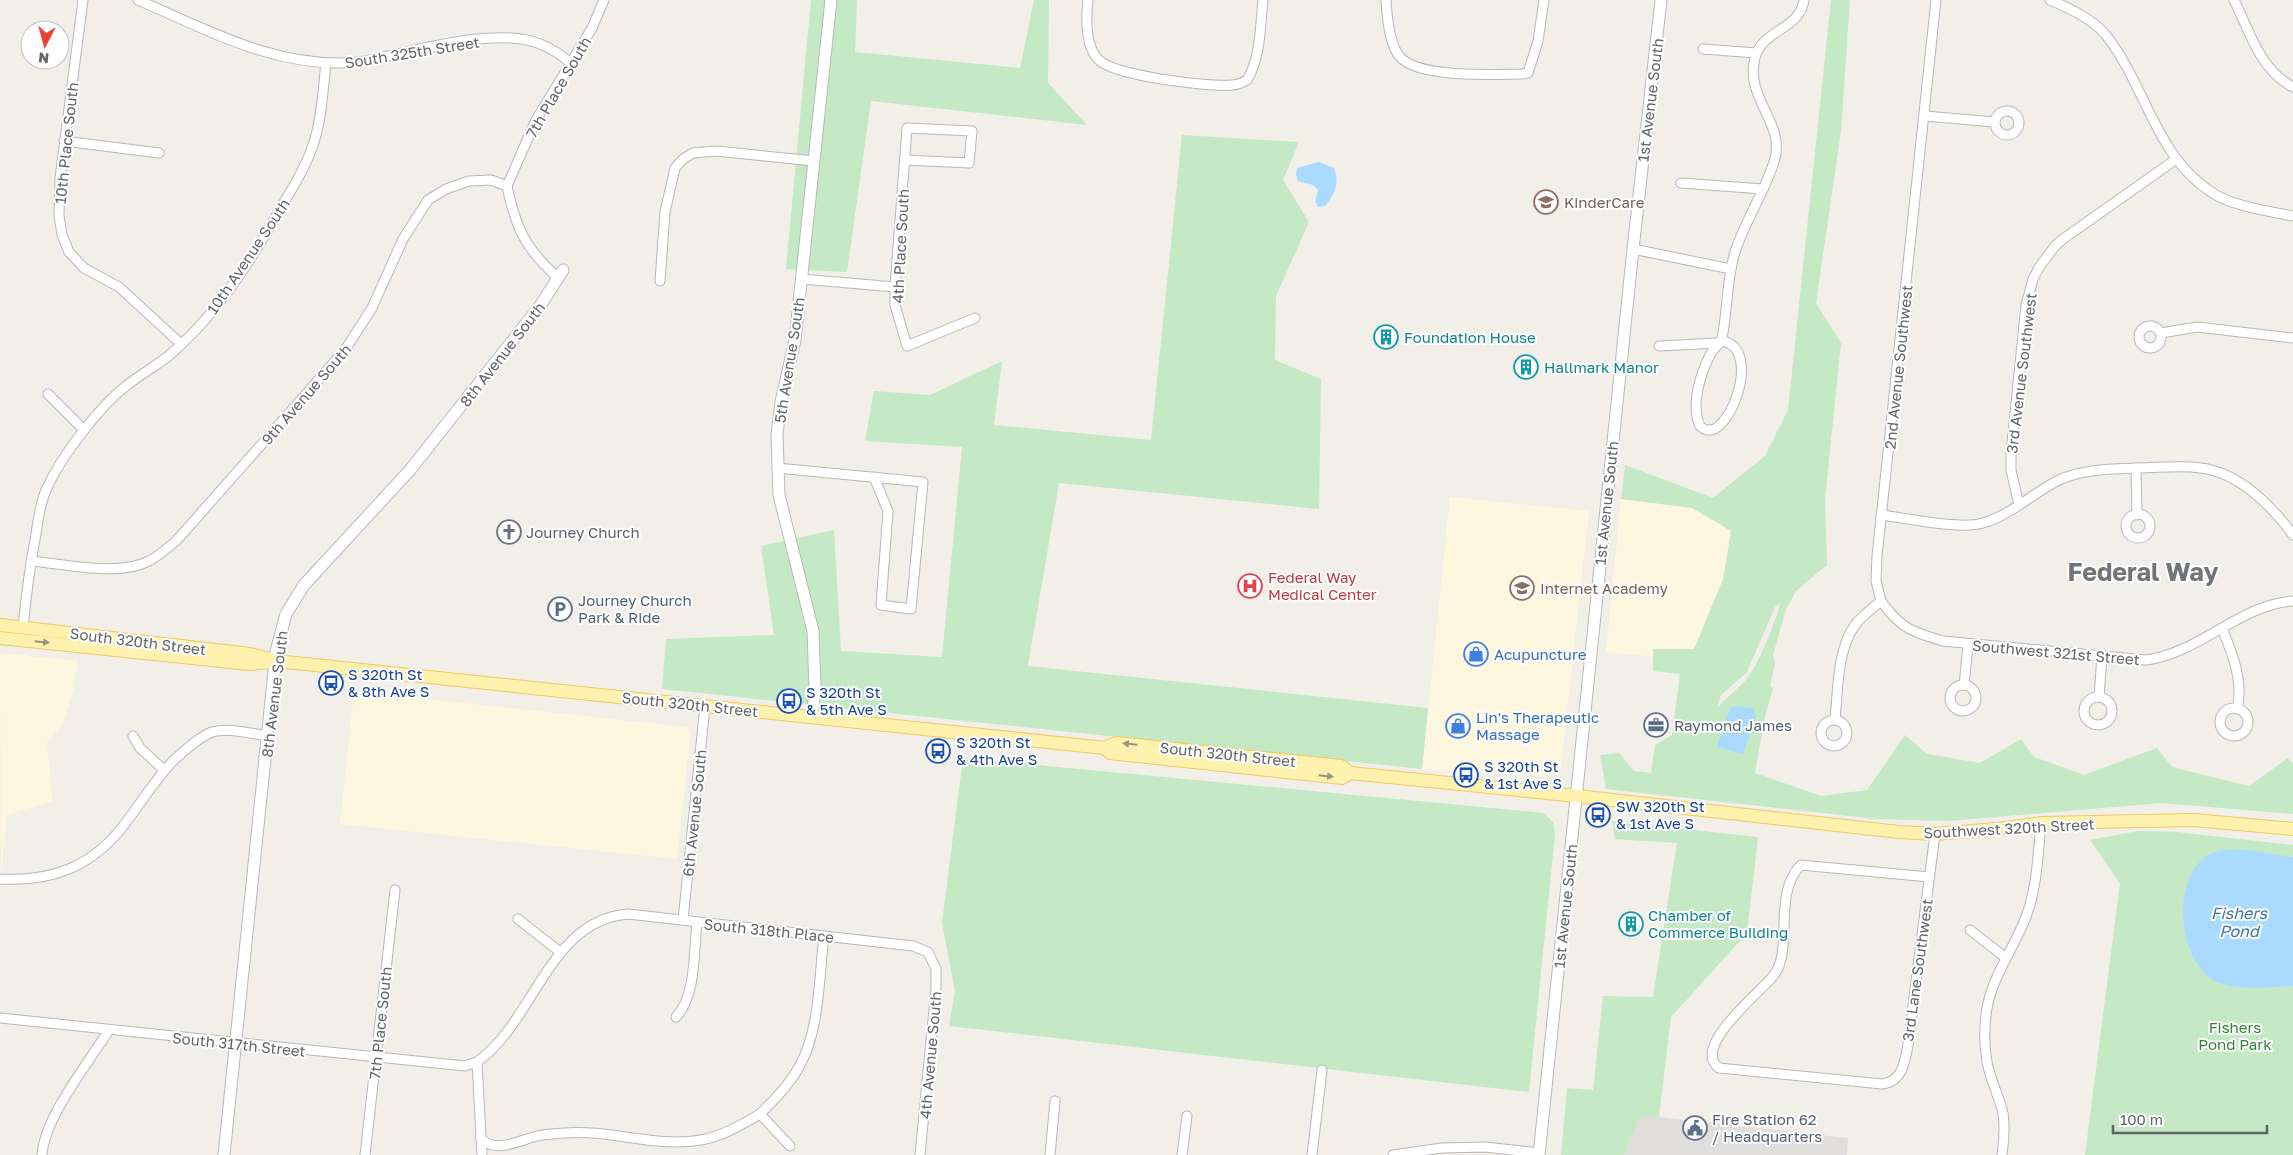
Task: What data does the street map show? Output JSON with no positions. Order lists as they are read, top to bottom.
{
  "streets": {
    "main road": ["South 320th Street", "Southwest 320th Street"],
    "street": [
      "South 325th Street",
      "7th Place South",
      "1st Avenue South",
      "10th Place South",
      "4th Place South",
      "10th Avenue South",
      "8th Avenue South",
      "5th Avenue South",
      "2nd Avenue Southwest",
      "3rd Avenue Southwest",
      "9th Avenue South",
      "Southwest 321st Street",
      "6th Avenue South",
      "South 318th Place",
      "3rd Lane Southwest",
      "South 317th Street",
      "4th Avenue South"
    ]
  },
  "crossings": [
    ["South 325th Street", "7th Place South"],
    ["South 325th Street", "10th Avenue South"],
    ["7th Place South", "9th Avenue South"],
    ["7th Place South", "South 317th Street"],
    ["1st Avenue South", "South 320th Street"],
    ["1st Avenue South", "Southwest 320th Street"],
    ["10th Place South", "10th Avenue South"],
    ["10th Avenue South", "9th Avenue South"],
    ["10th Avenue South", "South 320th Street"],
    ["8th Avenue South", "South 320th Street"],
    ["8th Avenue South", "South 317th Street"],
    ["5th Avenue South", "South 320th Street"],
    ["2nd Avenue Southwest", "Southwest 321st Street"],
    ["South 320th Street", "6th Avenue South"],
    ["South 320th Street", "Southwest 320th Street"],
    ["6th Avenue South", "South 318th Place"],
    ["Southwest 320th Street", "3rd Lane Southwest"],
    ["South 318th Place", "4th Avenue South"]
  ],
  "districts": ["Federal Way"],
  "water": ["Fishers Pond"],
  "parks": ["Fishers Pond Park"],
  "places": {
    "school or university": ["KinderCare", "Internet Academy"],
    "building": ["Foundation House", "Hallmark Manor", "Chamber of Commerce Building"],
    "church": ["Journey Church"],
    "hospital": ["Federal Way Medical Center"],
    "parking": ["Journey Church Park & Ride"],
    "shop": ["Acupuncture", "Lin's Therapeutic Massage"],
    "bus stop": [
      "S 320th St & 8th Ave S",
      "S 320th St & 5th Ave S",
      "S 320th St & 4th Ave S",
      "S 320th St & 1st Ave S",
      "SW 320th St & 1st Ave S"
    ],
    "office": ["Raymond James"],
    "public building": ["Fire Station 62 / Headquarters"]
  },
  "scale_bar": "100 m",
  "north": "bottom"
}
